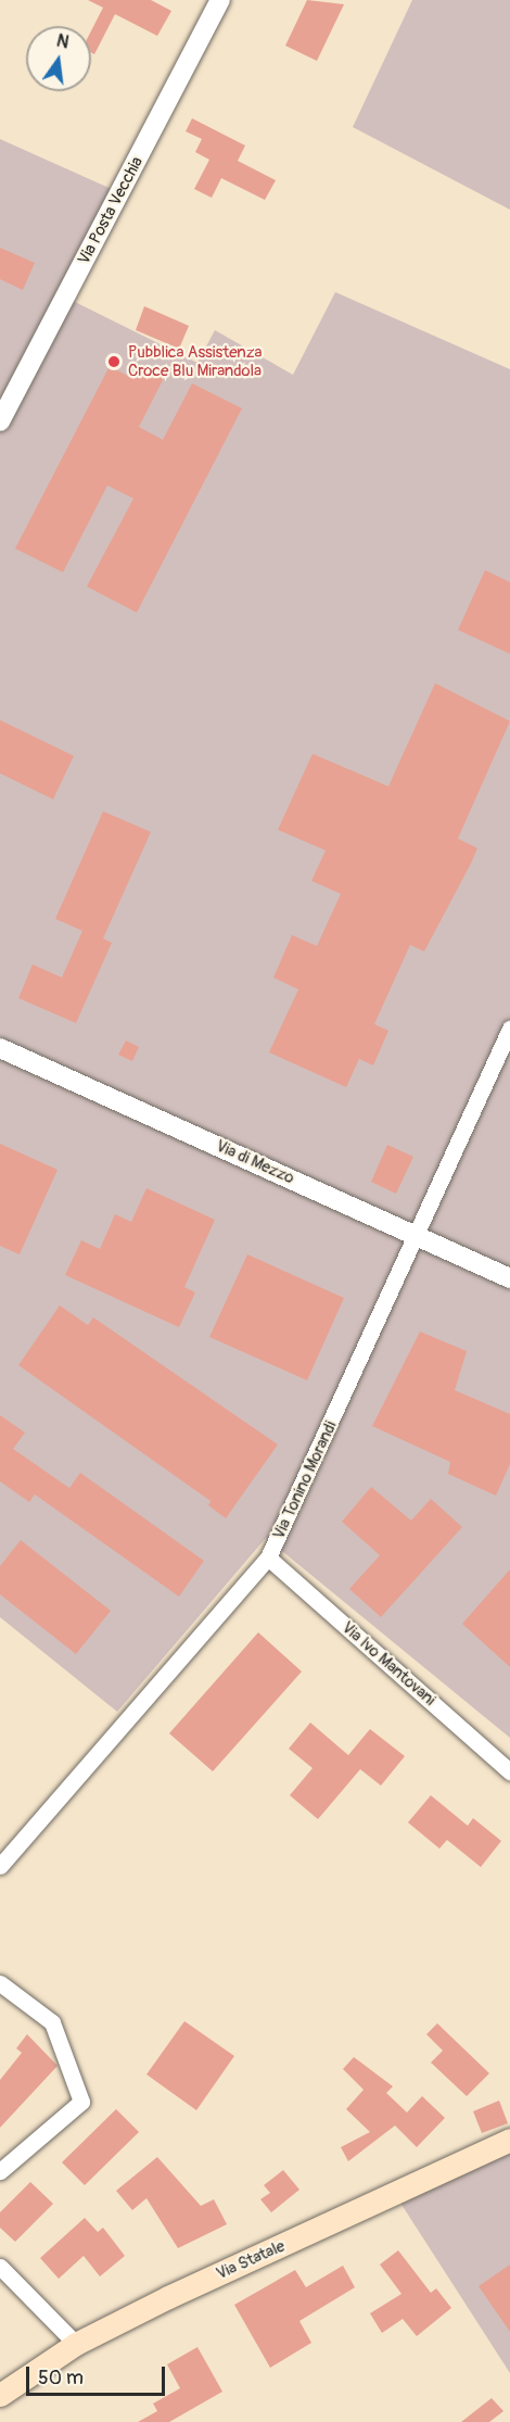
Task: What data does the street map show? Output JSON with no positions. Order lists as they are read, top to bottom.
{
  "streets": {
    "main road": ["Via Statale"],
    "street": [
      "Via Posta Vecchia",
      "Via di Mezzo",
      "Via Tonino Morandi",
      "Via Ivo Mantovani"
    ]
  },
  "crossings": [
    ["Via di Mezzo", "Via Tonino Morandi"],
    ["Via Tonino Morandi", "Via Ivo Mantovani"]
  ],
  "places": ["Pubblica Assistenza Croce Blu Mirandola"],
  "scale_bar": "50 m",
  "north": "top"
}
